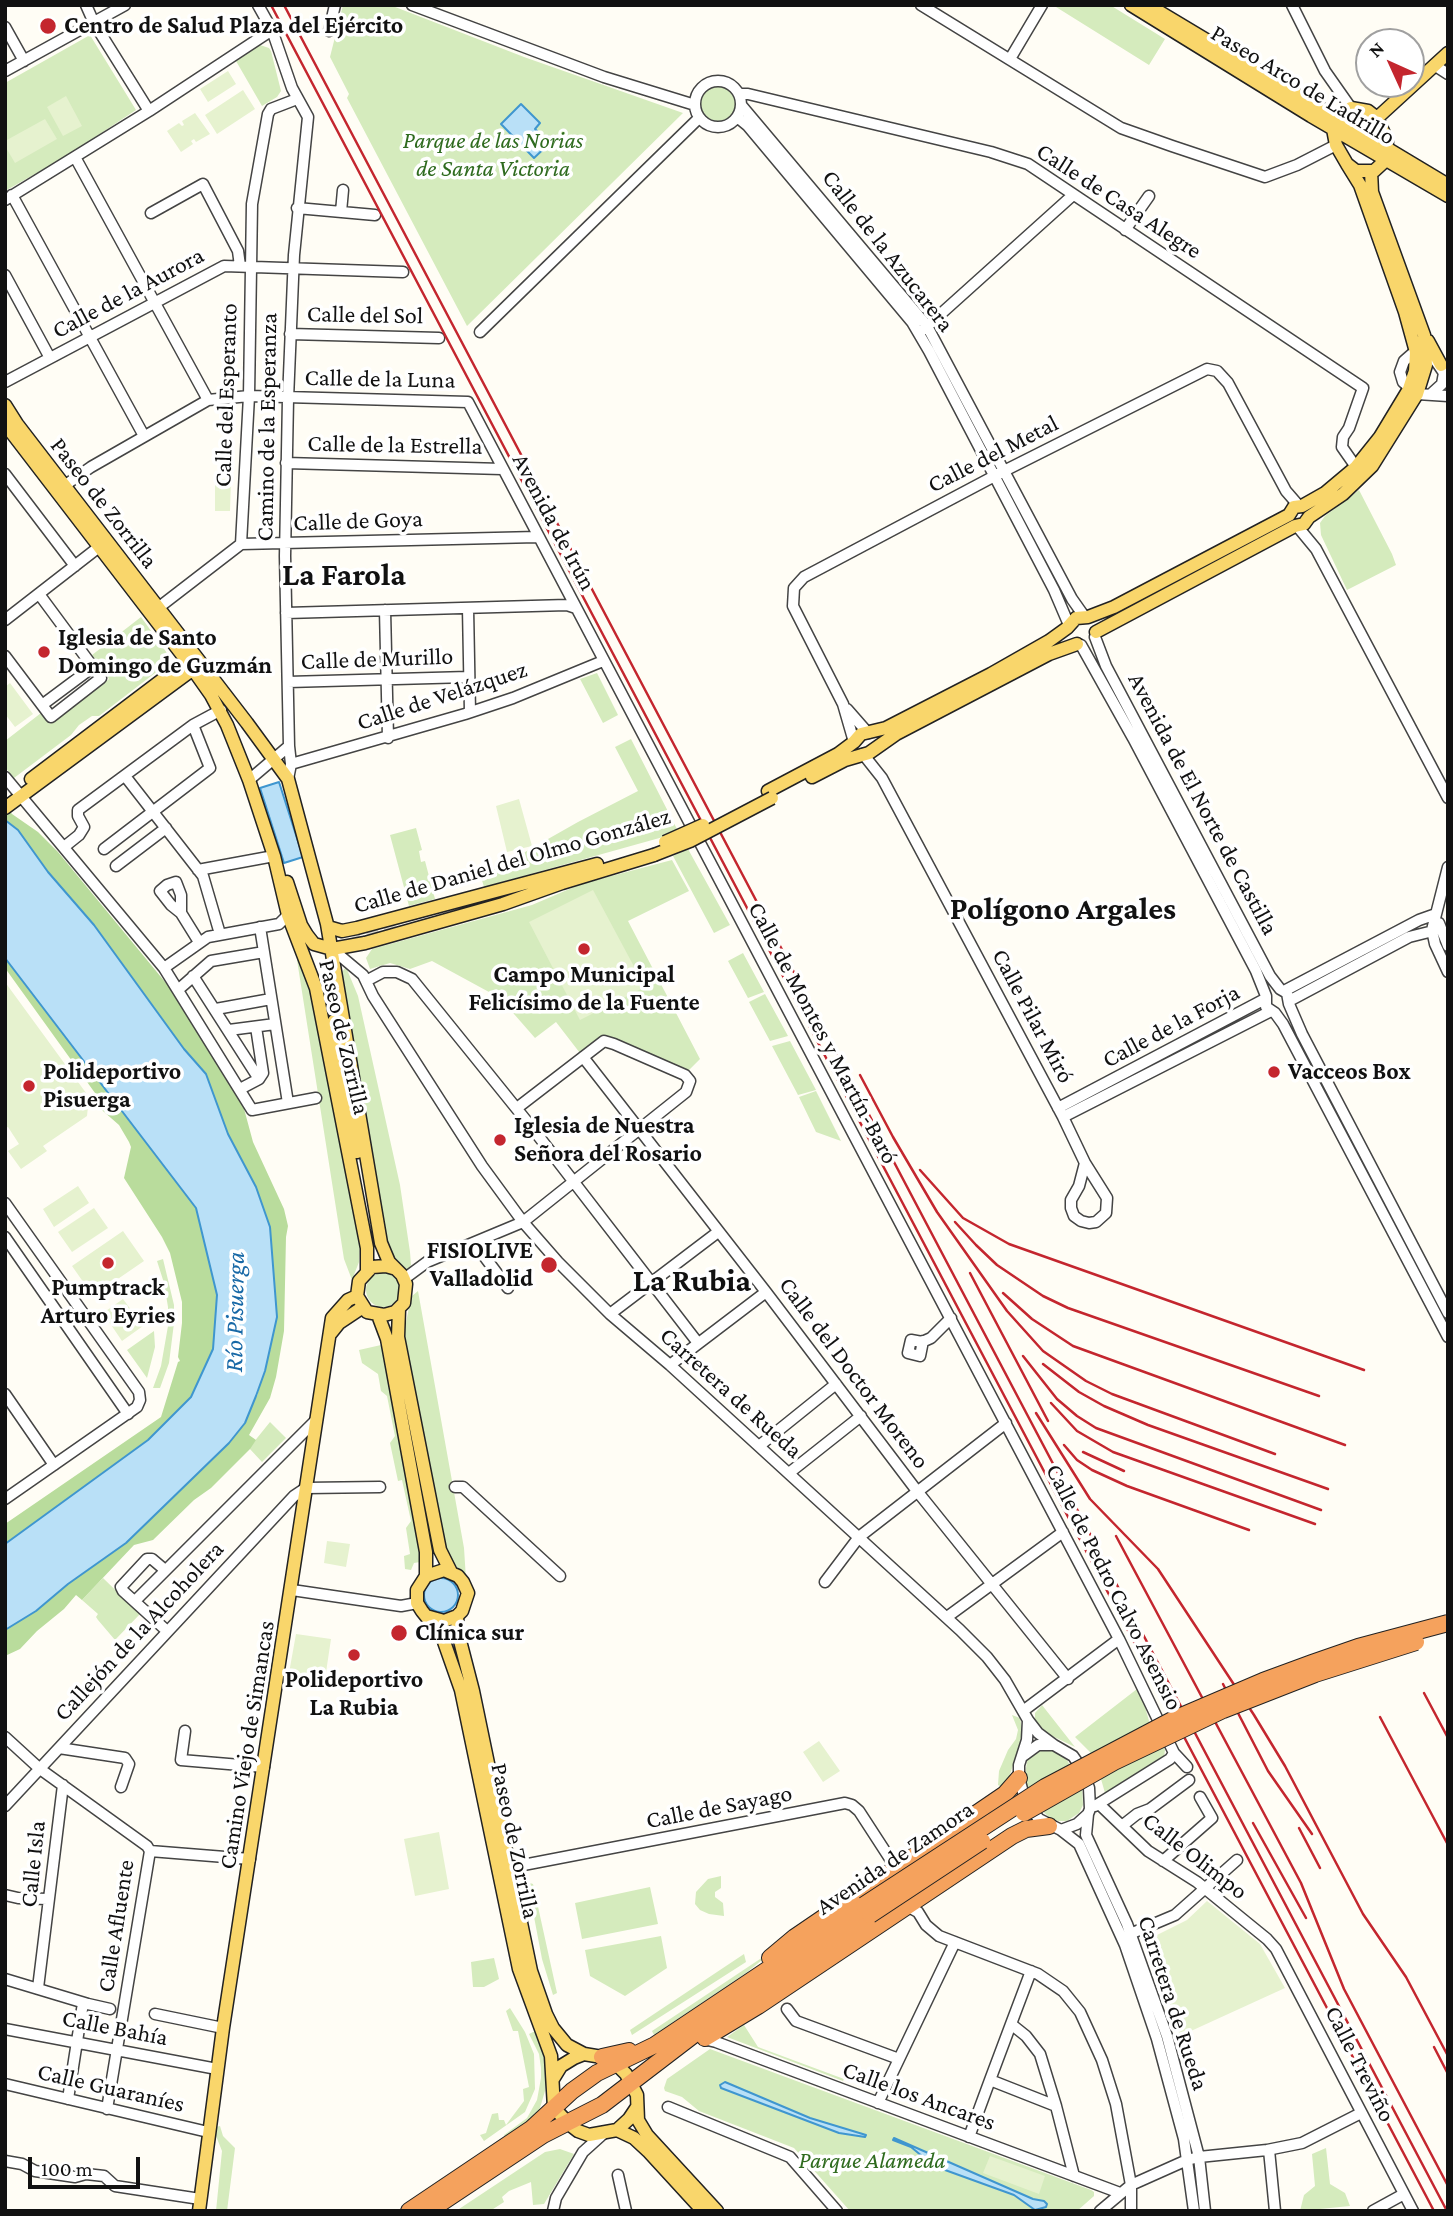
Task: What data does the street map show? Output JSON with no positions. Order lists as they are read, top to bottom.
{
  "streets": {
    "highway": ["Avenida de Zamora"],
    "main road": [
      "Paseo Arco de Ladrillo",
      "Paseo de Zorrilla",
      "Calle de Daniel del Olmo González",
      "Camino Viejo de Simancas"
    ],
    "street": [
      "Calle de Casa Alegre",
      "Calle de la Azucarera",
      "Calle de la Aurora",
      "Calle del Sol",
      "Calle de la Luna",
      "Calle del Esperanto",
      "Camino de la Esperanza",
      "Calle de la Estrella",
      "Calle del Metal",
      "Calle de Goya",
      "Avenida de Irún",
      "Calle de Murillo",
      "Calle de Velázquez",
      "Avenida de El Norte de Castilla",
      "Calle Pilar Miró",
      "Calle de la Forja",
      "Calle de Montes y Martín-Baró",
      "Calle del Doctor Moreno",
      "Carretera de Rueda",
      "Calle de Pedro Calvo Asensio",
      "Callejón de la Alcoholera",
      "Calle de Sayago",
      "Calle Olimpo",
      "Calle Isla",
      "Calle Afluente",
      "Calle Bahía",
      "Calle Treviño",
      "Calle Guaraníes",
      "Calle los Ancares"
    ]
  },
  "crossings": [
    ["Calle de Casa Alegre", "Calle de la Azucarera"],
    ["Calle de Casa Alegre", "Calle de Daniel del Olmo González"],
    ["Calle de la Azucarera", "Calle del Metal"],
    ["Calle de la Aurora", "Calle del Esperanto"],
    ["Calle de la Aurora", "Camino de la Esperanza"],
    ["Calle del Sol", "Camino de la Esperanza"],
    ["Calle de la Luna", "Calle del Esperanto"],
    ["Calle de la Luna", "Camino de la Esperanza"],
    ["Calle de la Luna", "Paseo de Zorrilla"],
    ["Calle de la Luna", "Avenida de Irún"],
    ["Calle del Esperanto", "Camino de la Esperanza"],
    ["Calle del Esperanto", "Calle de Goya"],
    ["Camino de la Esperanza", "Calle de la Estrella"],
    ["Camino de la Esperanza", "Paseo de Zorrilla"],
    ["Camino de la Esperanza", "Calle de Goya"],
    ["Camino de la Esperanza", "Calle de Murillo"],
    ["Camino de la Esperanza", "Calle de Velázquez"],
    ["Calle de la Estrella", "Avenida de Irún"],
    ["Calle del Metal", "Calle de Daniel del Olmo González"],
    ["Paseo de Zorrilla", "Calle de Daniel del Olmo González"],
    ["Paseo de Zorrilla", "Carretera de Rueda"],
    ["Paseo de Zorrilla", "Camino Viejo de Simancas"],
    ["Paseo de Zorrilla", "Avenida de Zamora"],
    ["Calle de Goya", "Avenida de Irún"],
    ["Avenida de Irún", "Calle de Velázquez"],
    ["Avenida de Irún", "Calle de Montes y Martín-Baró"],
    ["Calle de Velázquez", "Calle de Montes y Martín-Baró"],
    ["Avenida de El Norte de Castilla", "Calle de Daniel del Olmo González"],
    ["Avenida de El Norte de Castilla", "Calle de la Forja"],
    ["Calle de Daniel del Olmo González", "Calle Pilar Miró"],
    ["Calle de Daniel del Olmo González", "Carretera de Rueda"],
    ["Calle Pilar Miró", "Calle de la Forja"],
    ["Calle de Montes y Martín-Baró", "Calle de Pedro Calvo Asensio"],
    ["Carretera de Rueda", "Calle Olimpo"],
    ["Callejón de la Alcoholera", "Camino Viejo de Simancas"],
    ["Camino Viejo de Simancas", "Calle Afluente"],
    ["Camino Viejo de Simancas", "Calle Bahía"],
    ["Camino Viejo de Simancas", "Calle Guaraníes"],
    ["Calle Olimpo", "Calle Treviño"],
    ["Calle Afluente", "Calle Bahía"],
    ["Calle Afluente", "Calle Guaraníes"]
  ],
  "districts": ["La Farola", "Polígono Argales", "La Rubia"],
  "water": ["Río Pisuerga"],
  "parks": ["Parque de las Norias de Santa Victoria", "Parque Alameda"],
  "places": [
    "Centro de Salud Plaza del Ejército",
    "Iglesia de Santo Domingo de Guzmán",
    "Campo Municipal Felicísimo de la Fuente",
    "Vacceos Box",
    "Polideportivo Pisuerga",
    "Iglesia de Nuestra Señora del Rosario",
    "Pumptrack Arturo Eyries",
    "FISIOLIVE Valladolid",
    "Clínica sur",
    "Polideportivo La Rubia"
  ],
  "scale_bar": "100 m",
  "north": "top left"
}
